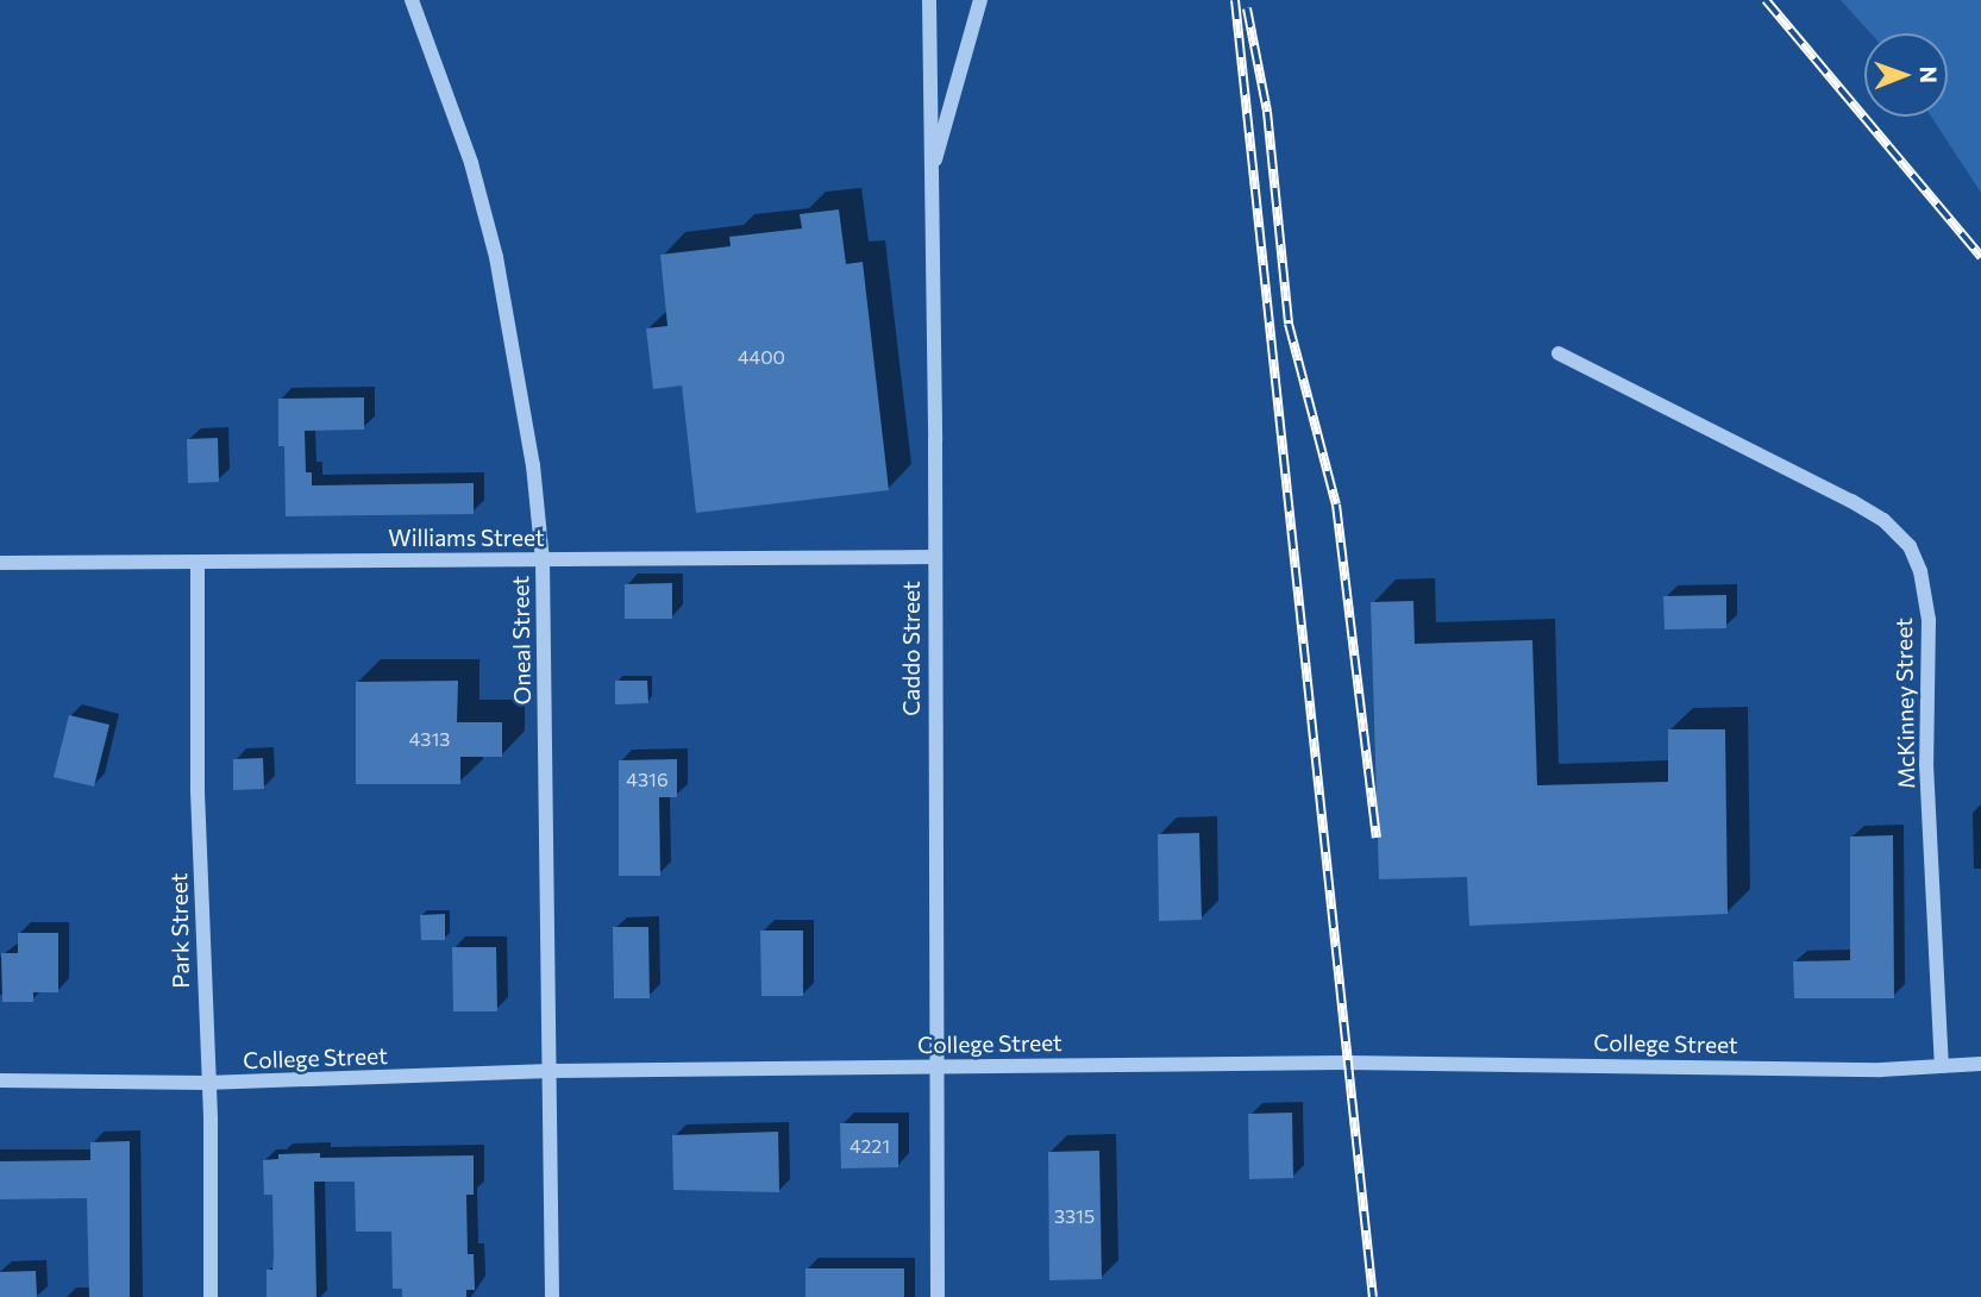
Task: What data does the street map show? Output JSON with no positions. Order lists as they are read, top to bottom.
{
  "streets": {
    "street": [
      "Williams Street",
      "Oneal Street",
      "Caddo Street",
      "McKinney Street",
      "Park Street",
      "College Street"
    ]
  },
  "crossings": [
    ["Williams Street", "Oneal Street"],
    ["Williams Street", "Caddo Street"],
    ["Williams Street", "Park Street"],
    ["Oneal Street", "College Street"],
    ["Caddo Street", "College Street"],
    ["McKinney Street", "College Street"],
    ["Park Street", "College Street"]
  ],
  "house_numbers": [
    "4400",
    "4313",
    "4316",
    "4221",
    "3315"
  ],
  "north": "right"
}
